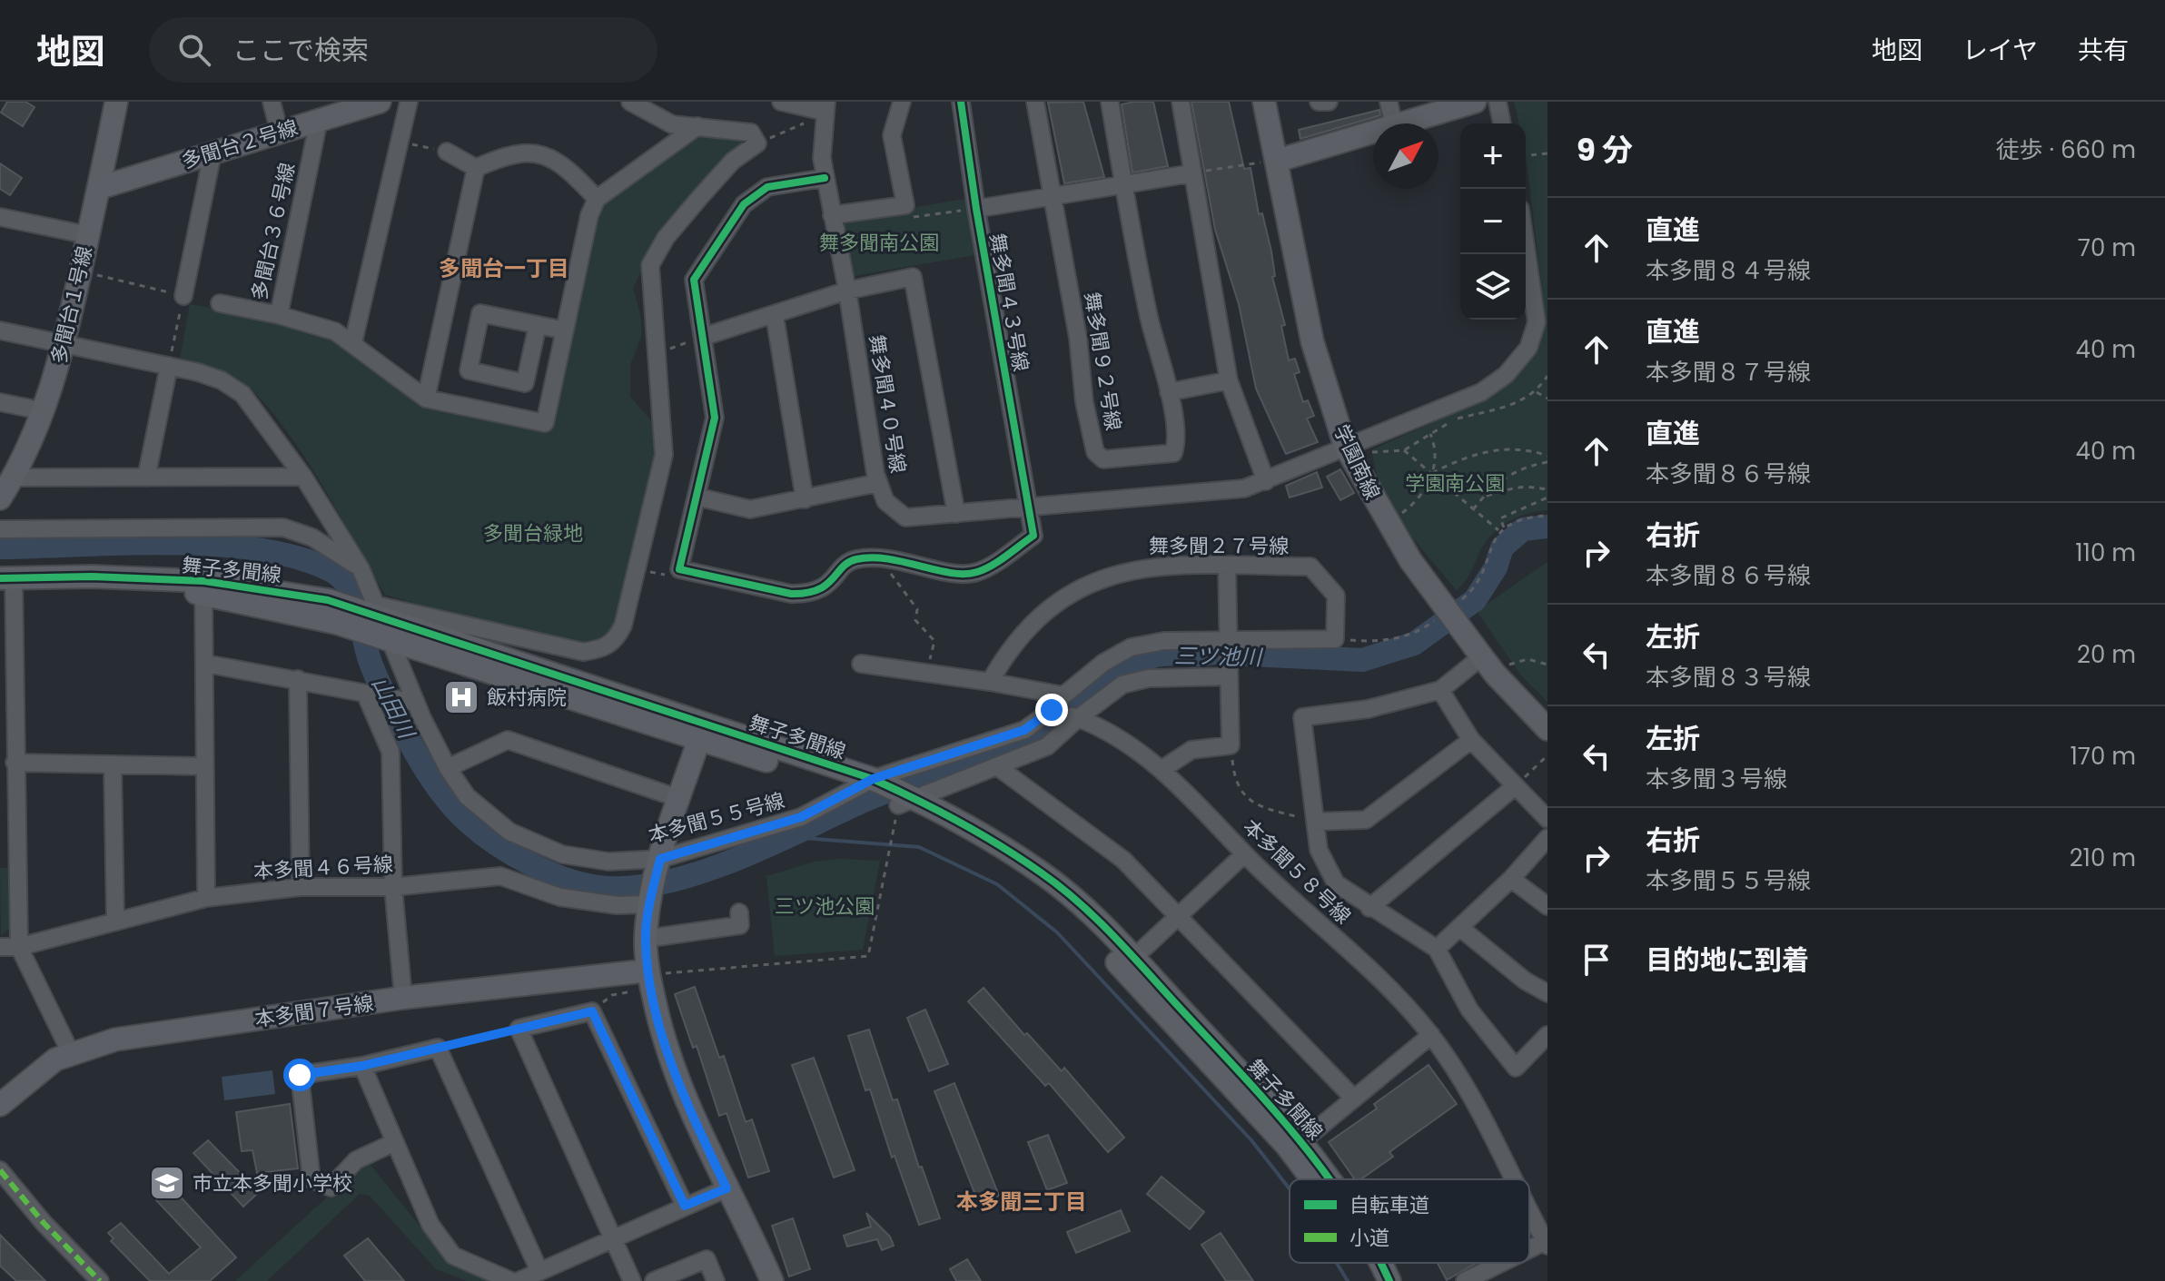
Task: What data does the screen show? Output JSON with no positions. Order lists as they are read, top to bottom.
{
  "streets": {
    "street": [
      "多聞台２号線",
      "多聞台３６号線",
      "舞多聞４３号線",
      "多聞台１号線",
      "舞多聞９２号線",
      "舞多聞４０号線",
      "学園南線",
      "舞多聞２７号線",
      "舞子多聞線",
      "本多聞５５号線",
      "本多聞４６号線",
      "本多聞５８号線",
      "本多聞７号線"
    ]
  },
  "crossings": [
    ["多聞台２号線", "多聞台３６号線"],
    ["多聞台２号線", "多聞台１号線"],
    ["舞多聞４３号線", "舞多聞４０号線"],
    ["多聞台１号線", "本多聞５５号線"],
    ["舞多聞４０号線", "学園南線"],
    ["舞子多聞線", "本多聞５５号線"]
  ],
  "districts": ["多聞台一丁目", "本多聞三丁目"],
  "water": ["三ツ池川", "山田川"],
  "parks": [
    "舞多聞南公園",
    "学園南公園",
    "多聞台緑地",
    "三ツ池公園"
  ],
  "places": {
    "hospital": ["飯村病院"],
    "school or university": ["市立本多聞小学校"]
  },
  "legend": ["自転車道", "小道"],
  "north": "top right",
  "page": {
    "header": "地図",
    "search": "ここで検索",
    "nav": ["地図", "レイヤ", "共有"],
    "heading": ["9 分", "徒歩 · 660 m"],
    "map_buttons": ["+", "−"],
    "list": [
      ["直進", "本多聞８４号線", "70 m"],
      ["直進", "本多聞８７号線", "40 m"],
      ["直進", "本多聞８６号線", "40 m"],
      ["右折", "本多聞８６号線", "110 m"],
      ["左折", "本多聞８３号線", "20 m"],
      ["左折", "本多聞３号線", "170 m"],
      ["右折", "本多聞５５号線", "210 m"],
      "目的地に到着"
    ]
  }
}
